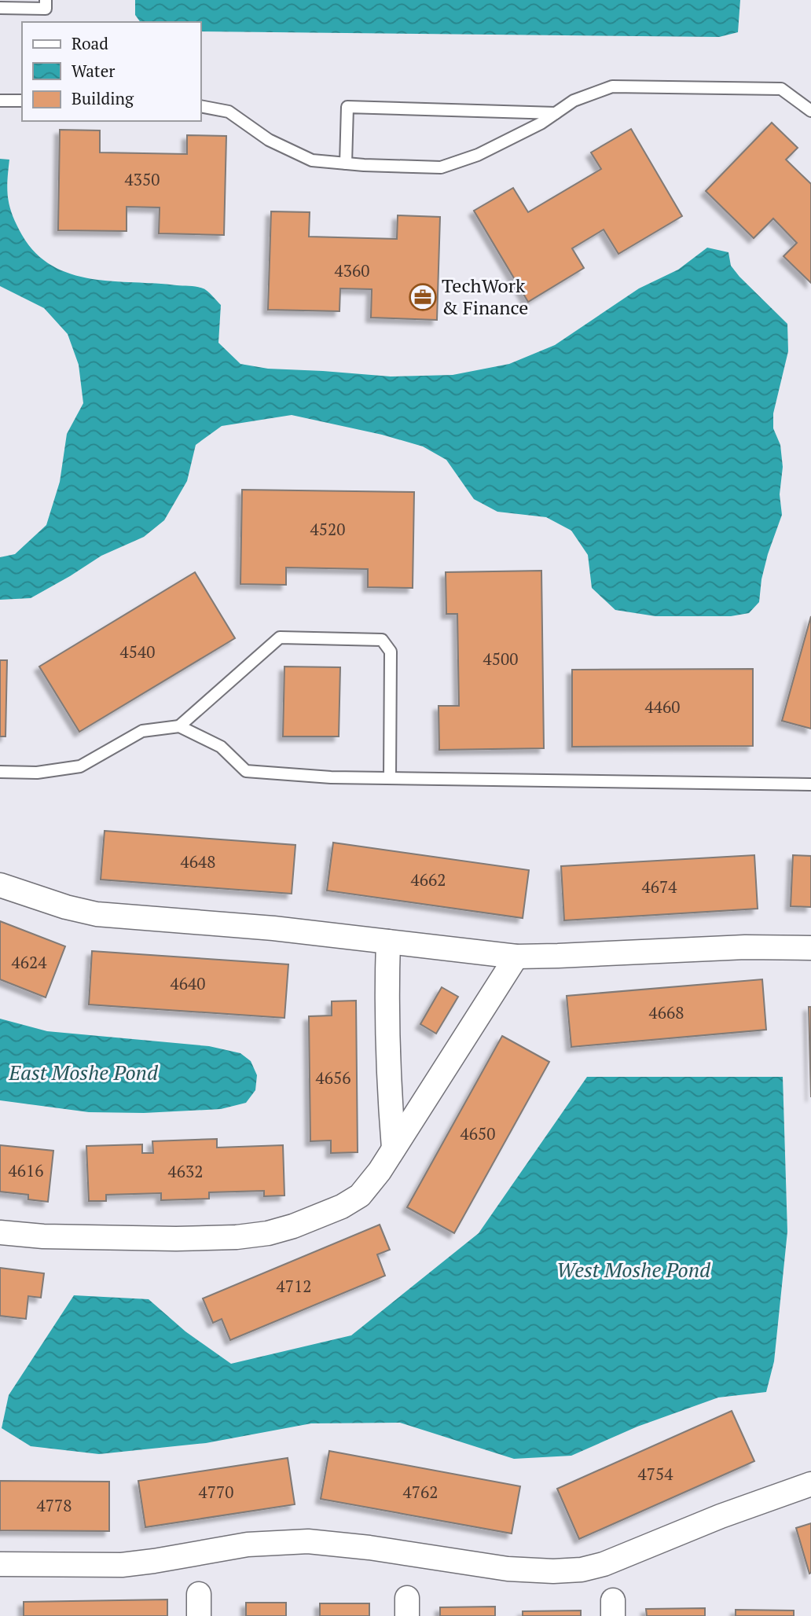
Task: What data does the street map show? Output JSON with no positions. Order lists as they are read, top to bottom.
{
  "water": ["East Moshe Pond", "West Moshe Pond"],
  "places": {
    "office": ["TechWork & Finance"]
  },
  "house_numbers": [
    "4350",
    "4360",
    "4520",
    "4540",
    "4500",
    "4460",
    "4648",
    "4662",
    "4674",
    "4624",
    "4640",
    "4668",
    "4656",
    "4650",
    "4616",
    "4632",
    "4712",
    "4754",
    "4770",
    "4762",
    "4778"
  ],
  "legend": ["Road", "Water", "Building"]
}
